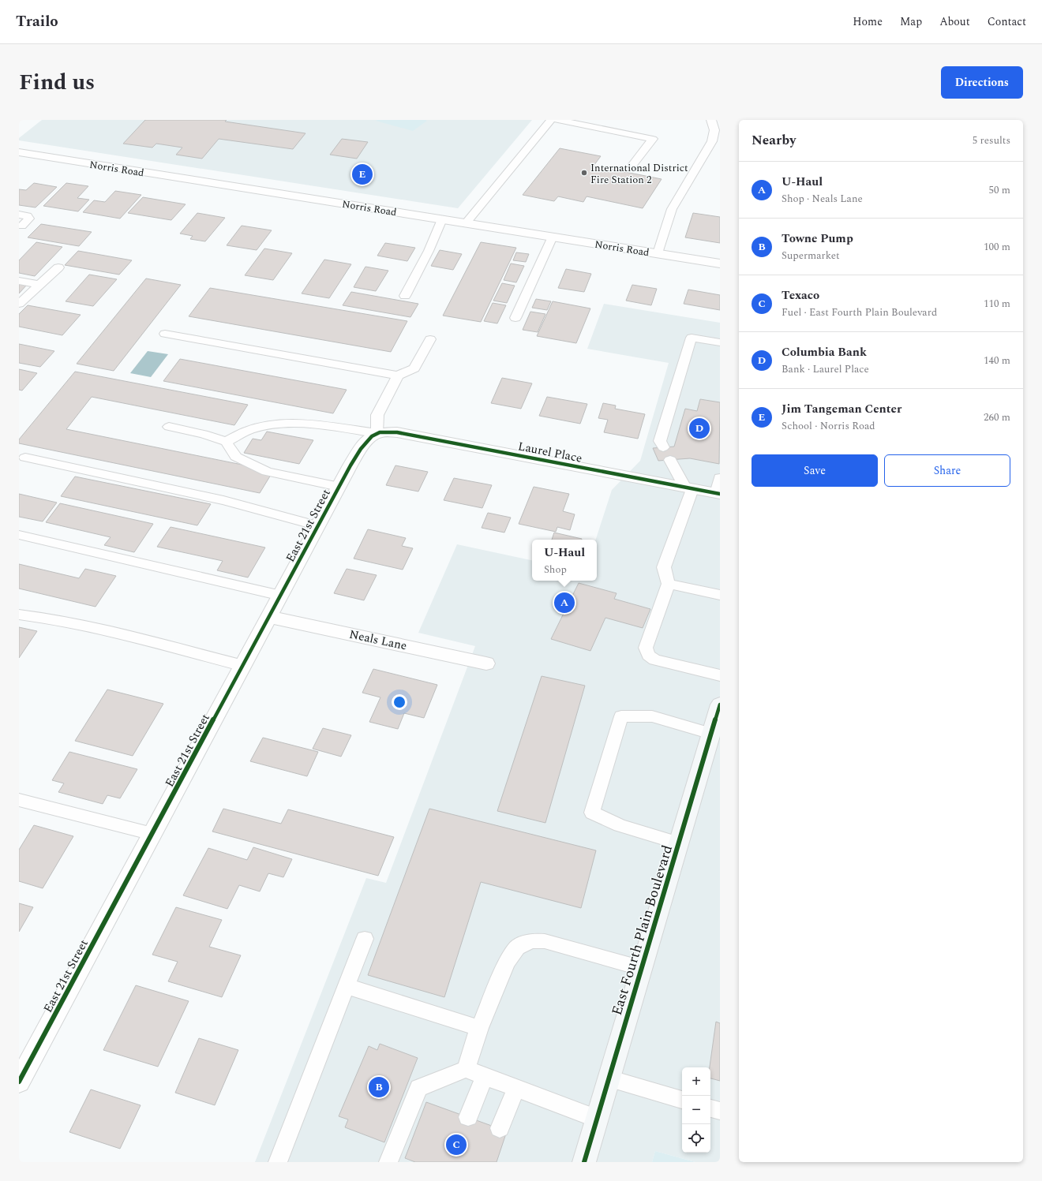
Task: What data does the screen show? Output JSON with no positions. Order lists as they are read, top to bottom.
{
  "streets": {
    "main road": ["East Fourth Plain Boulevard"],
    "street": [
      "Norris Road",
      "Laurel Place",
      "East 21st Street",
      "Neals Lane"
    ]
  },
  "crossings": [
    ["Laurel Place", "East 21st Street"],
    ["East 21st Street", "Neals Lane"]
  ],
  "places": ["International District Fire Station 2"],
  "page": {
    "header": "Trailo",
    "nav": [
      "Home",
      "Map",
      "About",
      "Contact"
    ],
    "title": "Find us",
    "buttons": [
      "Directions",
      ["Save", "Share"]
    ],
    "heading": ["Nearby", "5 results"],
    "list": [
      {
        "mark": "A",
        "name": "U-Haul",
        "note": "Shop · Neals Lane",
        "value": "50 m"
      },
      {
        "mark": "B",
        "name": "Towne Pump",
        "note": "Supermarket",
        "value": "100 m"
      },
      {
        "mark": "C",
        "name": "Texaco",
        "note": "Fuel · East Fourth Plain Boulevard",
        "value": "110 m"
      },
      {
        "mark": "D",
        "name": "Columbia Bank",
        "note": "Bank · Laurel Place",
        "value": "140 m"
      },
      {
        "mark": "E",
        "name": "Jim Tangeman Center",
        "note": "School · Norris Road",
        "value": "260 m"
      }
    ],
    "pins": [
      "E",
      "D",
      "A",
      "B",
      "C"
    ],
    "popup": ["U-Haul", "Shop"],
    "map_buttons": ["+", "−"]
  }
}
